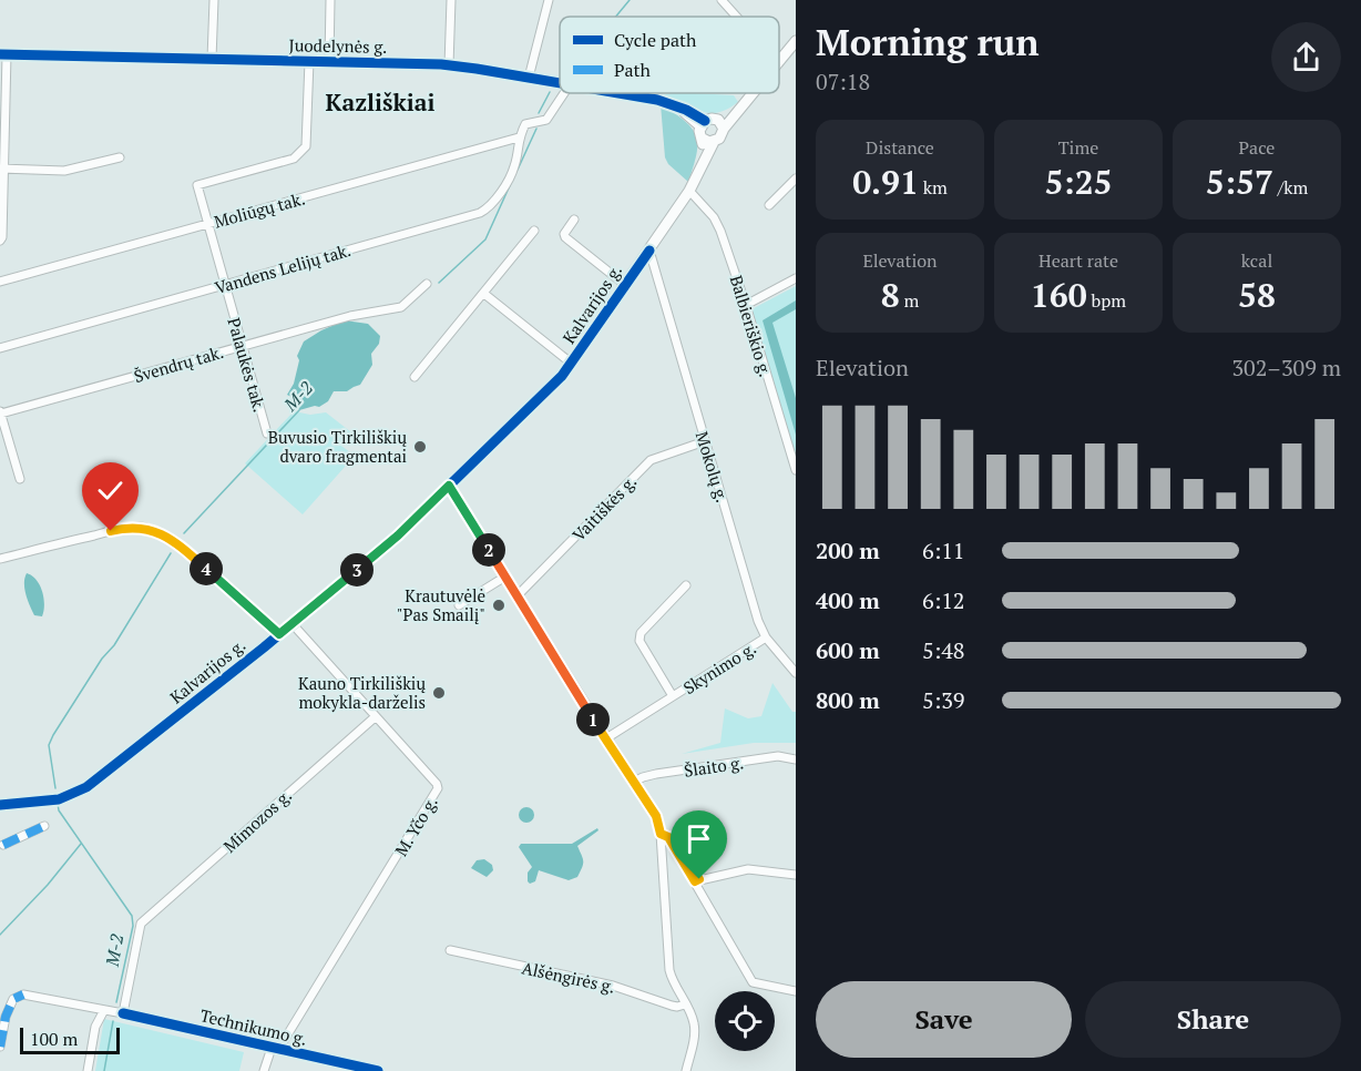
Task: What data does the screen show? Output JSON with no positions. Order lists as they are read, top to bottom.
{
  "streets": {
    "main road": ["Kalvarijos g."],
    "street": [
      "Juodelynės g.",
      "Moliūgų tak.",
      "Vandens Lelijų tak.",
      "Balbieriškio g.",
      "Švendrų tak.",
      "Palaukės tak.",
      "Mokolų g.",
      "Vaitiškės g.",
      "Skynimo g.",
      "Šlaito g.",
      "Mimozos g.",
      "M. Yčo g.",
      "Alšėngirės g.",
      "Technikumo g."
    ]
  },
  "crossings": [
    ["Juodelynės g.", "Kalvarijos g."],
    ["Juodelynės g.", "Palaukės tak."],
    ["Moliūgų tak.", "Vandens Lelijų tak."],
    ["Moliūgų tak.", "Palaukės tak."],
    ["Vandens Lelijų tak.", "Palaukės tak."],
    ["Kalvarijos g.", "Balbieriškio g."],
    ["Kalvarijos g.", "Mokolų g."],
    ["Kalvarijos g.", "M. Yčo g."],
    ["Švendrų tak.", "Palaukės tak."],
    ["Mokolų g.", "Vaitiškės g."],
    ["Mokolų g.", "Skynimo g."],
    ["Mimozos g.", "M. Yčo g."],
    ["Mimozos g.", "Technikumo g."],
    ["M. Yčo g.", "Technikumo g."]
  ],
  "districts": ["Kazliškiai"],
  "water": ["M-2"],
  "places": ["Buvusio Tirkiliškių dvaro fragmentai", "Krautuvėlė \"Pas Smailį\"", "Kauno Tirkiliškių mokykla-darželis"],
  "legend": ["Cycle path", "Path"],
  "scale_bar": "100 m",
  "page": {
    "heading": ["Morning run", "07:18"],
    "stats": [
      ["Distance", "0.91 km"],
      ["Time", "5:25"],
      ["Pace", "5:57 /km"],
      ["Elevation", "8 m"],
      ["Heart rate", "160 bpm"],
      ["kcal", "58"]
    ],
    "chart": ["Elevation", "302–309 m"],
    "list": [
      {
        "name": "200 m",
        "note": "6:11"
      },
      {
        "name": "400 m",
        "note": "6:12"
      },
      {
        "name": "600 m",
        "note": "5:48"
      },
      {
        "name": "800 m",
        "note": "5:39"
      }
    ],
    "pins": [
      "2",
      "4",
      "3",
      "1"
    ],
    "buttons": ["Save", "Share"],
    "scale": "100 m"
  }
}
